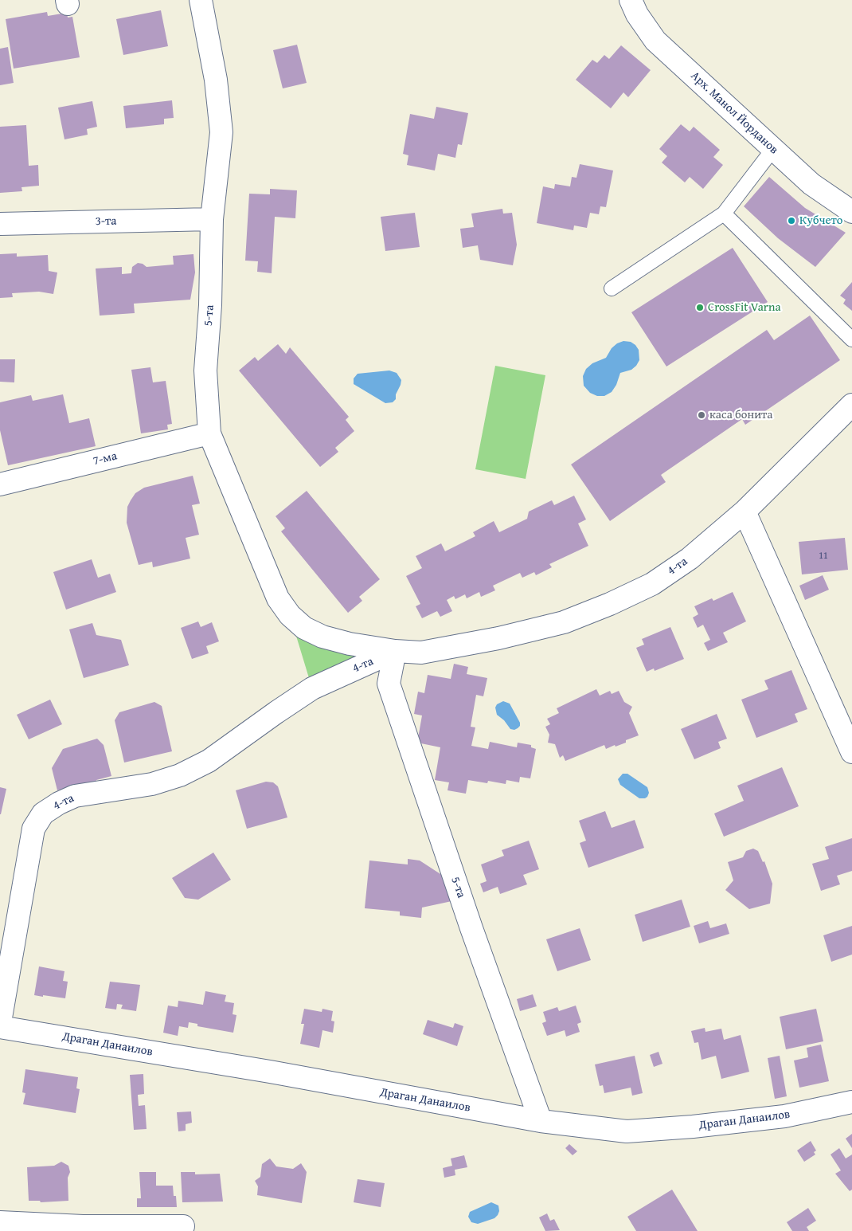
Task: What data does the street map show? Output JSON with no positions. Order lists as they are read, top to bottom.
{
  "streets": {
    "street": [
      "Арх. Манол Йорданов",
      "3-та",
      "5-та",
      "7-ма",
      "4-та",
      "Драган Данаилов"
    ]
  },
  "crossings": [
    ["3-та", "5-та"],
    ["5-та", "7-ма"],
    ["5-та", "4-та"],
    ["5-та", "Драган Данаилов"]
  ],
  "places": ["Кубчето", "CrossFit Varna", "каса бонита"],
  "house_numbers": ["11"]
}
